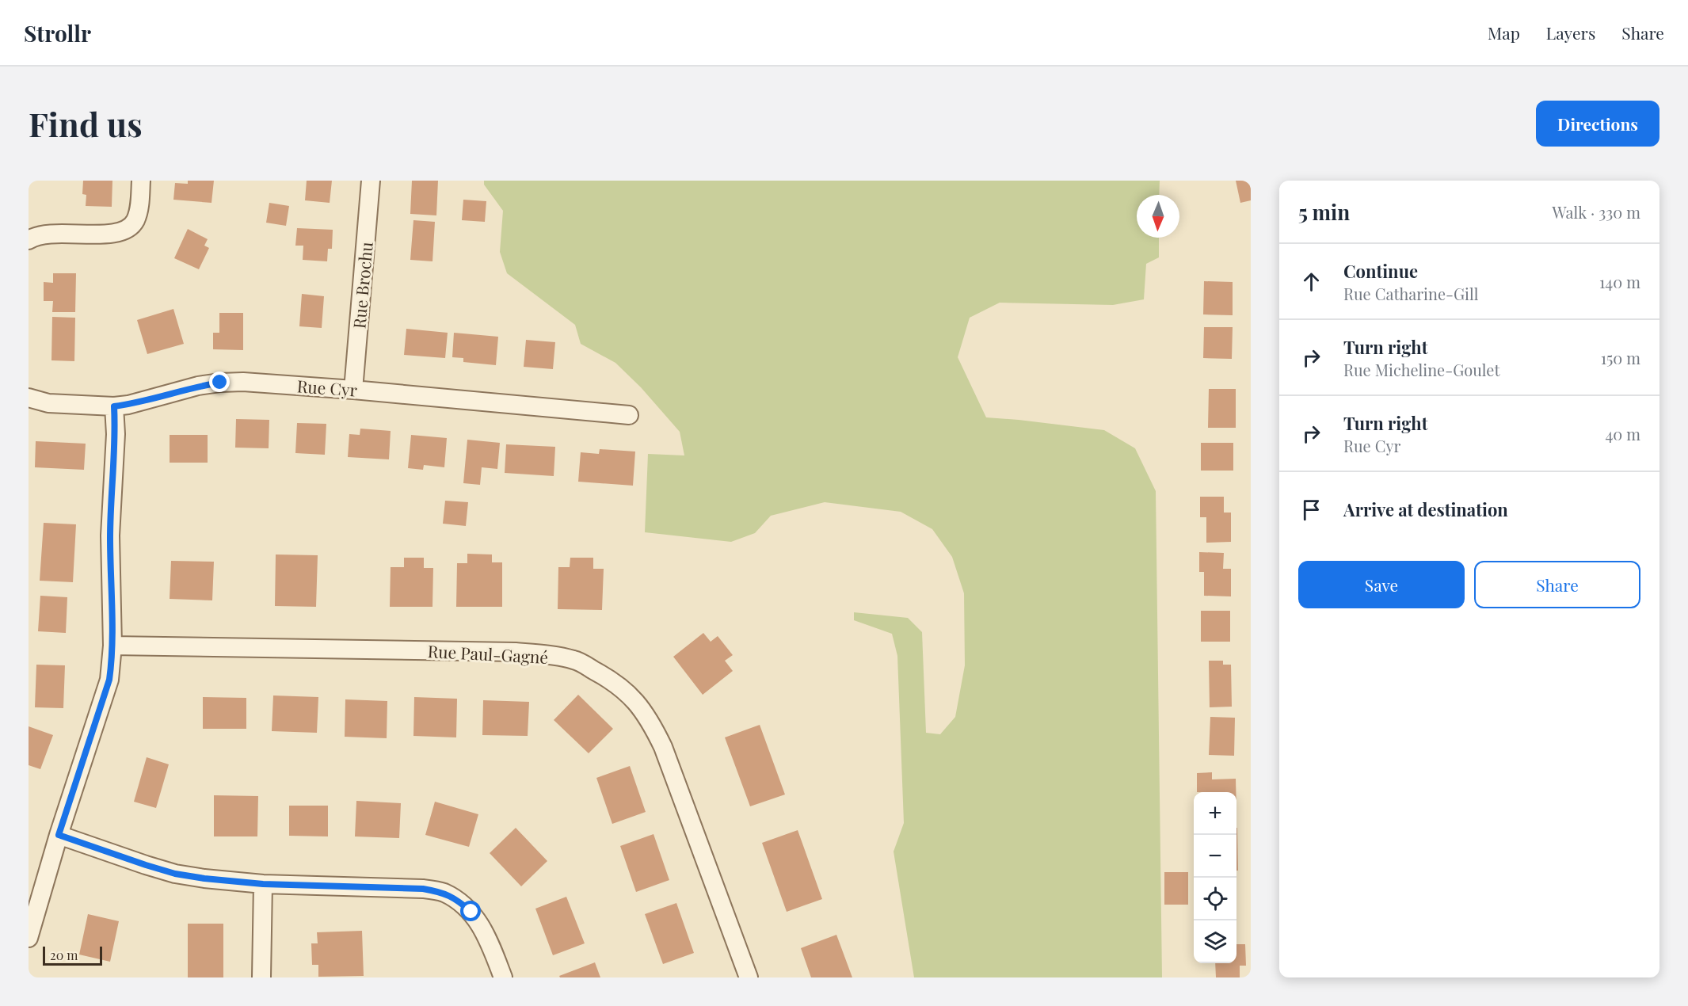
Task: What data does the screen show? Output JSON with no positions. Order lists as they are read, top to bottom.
{
  "streets": {
    "street": ["Rue Brochu", "Rue Cyr", "Rue Paul-Gagné"]
  },
  "crossings": [
    ["Rue Brochu", "Rue Cyr"]
  ],
  "scale_bar": "20 m",
  "north": "bottom",
  "page": {
    "header": "Strollr",
    "nav": ["Map", "Layers", "Share"],
    "buttons": [
      "Directions",
      ["Save", "Share"]
    ],
    "title": "Find us",
    "heading": ["5 min", "Walk · 330 m"],
    "list": [
      ["Continue", "Rue Catharine-Gill", "140 m"],
      ["Turn right", "Rue Micheline-Goulet", "150 m"],
      ["Turn right", "Rue Cyr", "40 m"],
      "Arrive at destination"
    ],
    "map_buttons": ["+", "−"],
    "scale": "20 m"
  }
}
